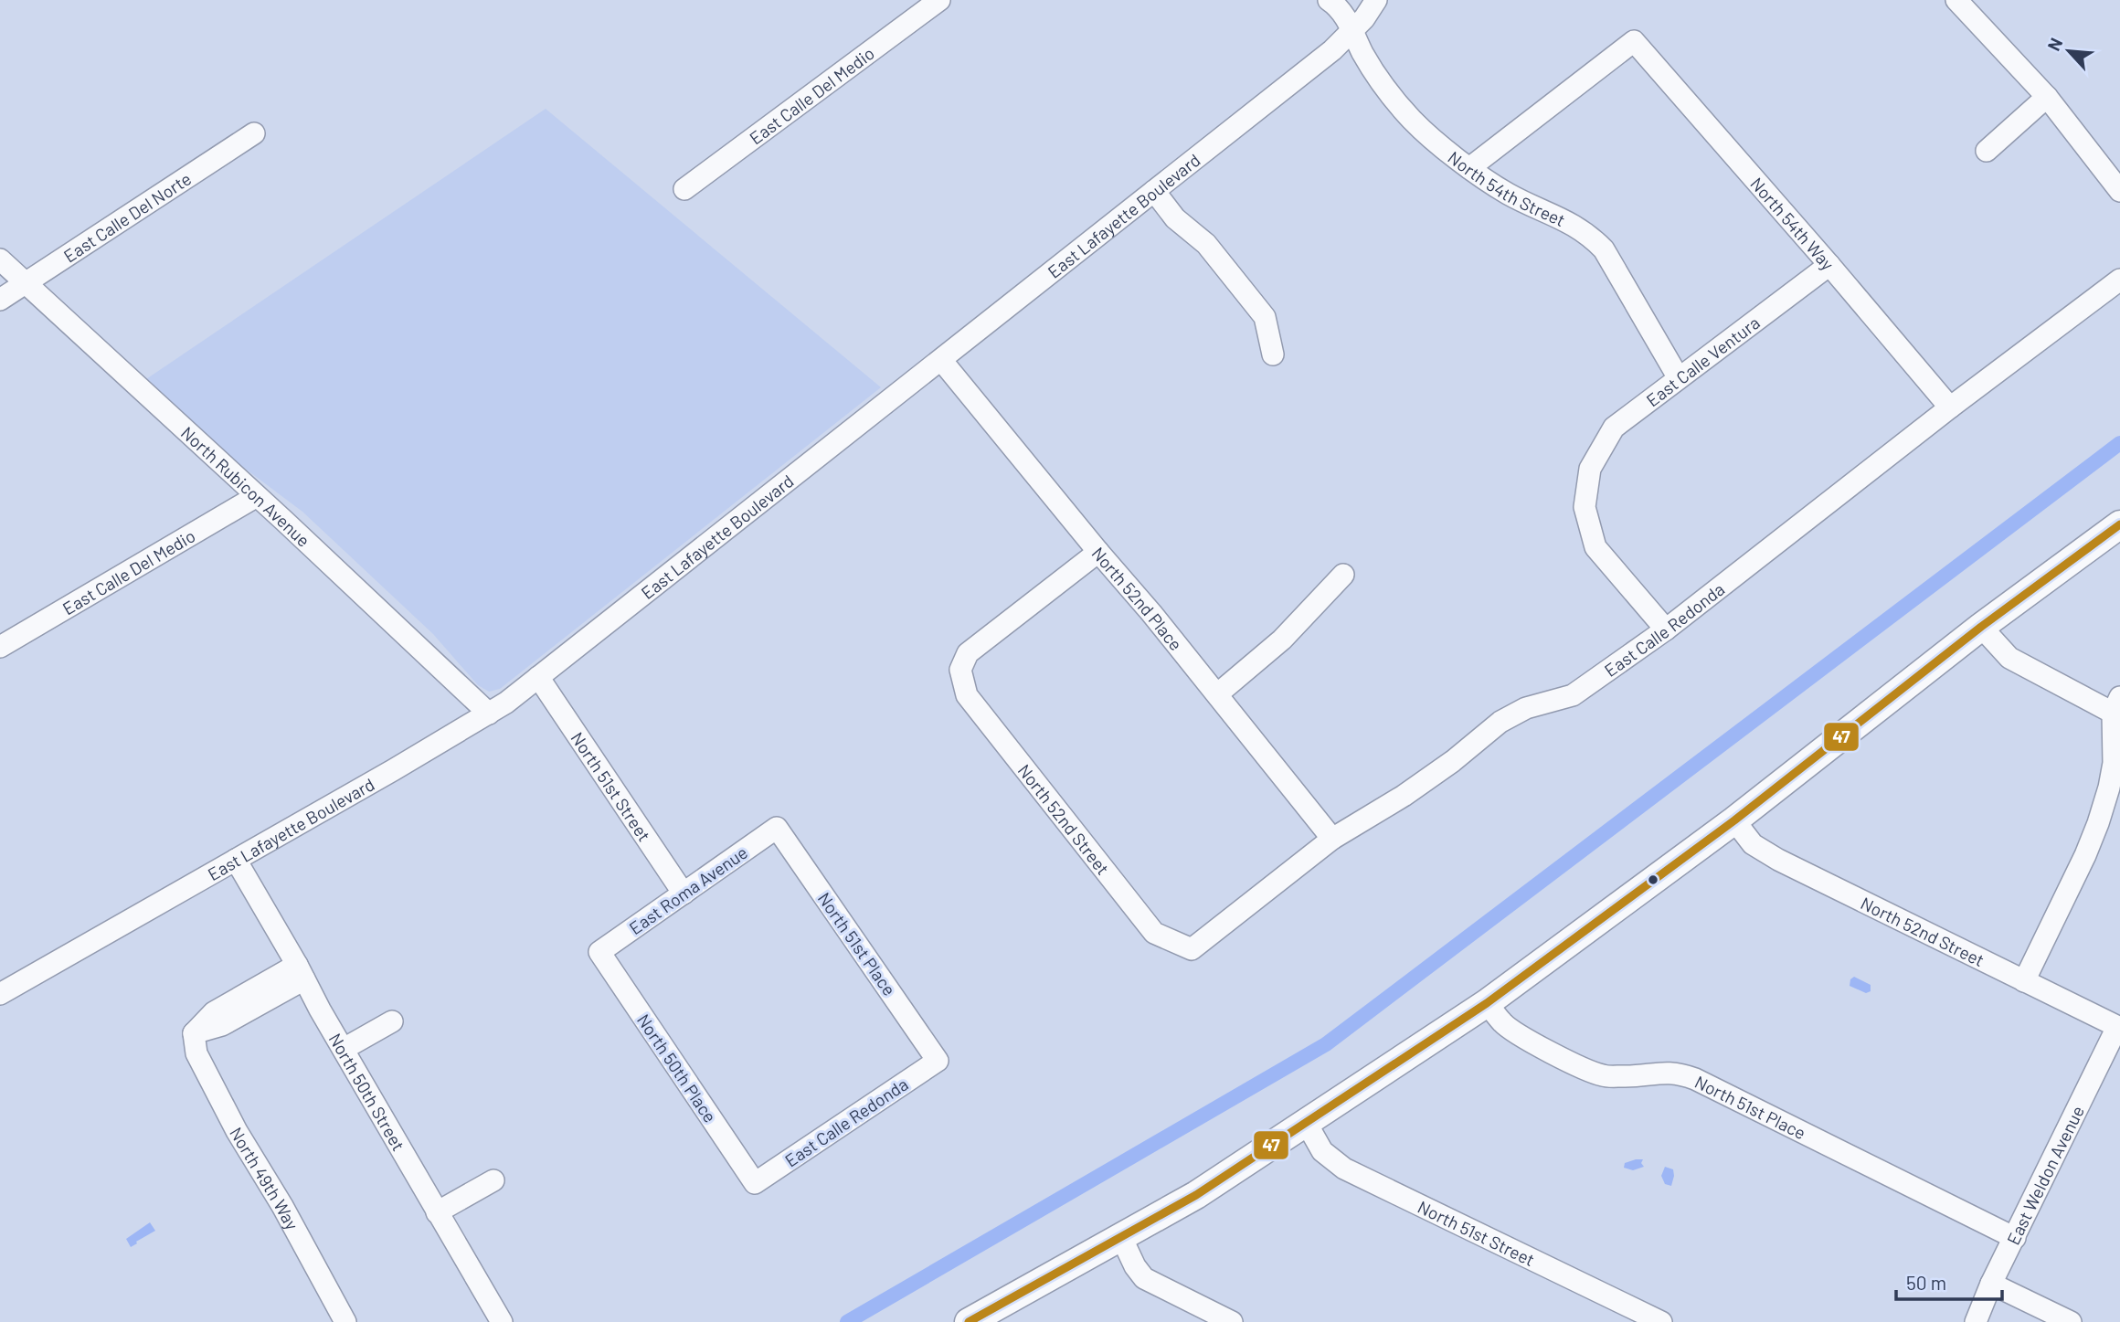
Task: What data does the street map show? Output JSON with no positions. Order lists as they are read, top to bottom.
{
  "streets": {
    "street": [
      "East Calle Del Medio",
      "North 54th Street",
      "East Lafayette Boulevard",
      "East Calle Del Norte",
      "North 54th Way",
      "East Calle Ventura",
      "North Rubicon Avenue",
      "North 52nd Place",
      "East Calle Redonda",
      "North 51st Street",
      "North 52nd Street",
      "East Roma Avenue",
      "North 51st Place",
      "North 50th Place",
      "North 50th Street",
      "East Weldon Avenue",
      "North 49th Way"
    ]
  },
  "crossings": [
    ["East Calle Del Medio", "North Rubicon Avenue"],
    ["North 54th Street", "East Lafayette Boulevard"],
    ["North 54th Street", "North 54th Way"],
    ["North 54th Street", "East Calle Ventura"],
    ["East Lafayette Boulevard", "North Rubicon Avenue"],
    ["East Lafayette Boulevard", "North 52nd Place"],
    ["East Lafayette Boulevard", "North 51st Street"],
    ["East Lafayette Boulevard", "North 50th Street"],
    ["East Calle Del Norte", "North Rubicon Avenue"],
    ["North 54th Way", "East Calle Ventura"],
    ["North 54th Way", "East Calle Redonda"],
    ["East Calle Ventura", "East Calle Redonda"],
    ["North 52nd Place", "East Calle Redonda"],
    ["North 52nd Place", "North 52nd Street"],
    ["East Calle Redonda", "North 52nd Street"],
    ["East Calle Redonda", "North 51st Place"],
    ["East Calle Redonda", "North 50th Place"],
    ["North 51st Street", "East Roma Avenue"],
    ["North 52nd Street", "East Weldon Avenue"],
    ["East Roma Avenue", "North 51st Place"],
    ["East Roma Avenue", "North 50th Place"],
    ["North 51st Place", "East Weldon Avenue"],
    ["North 50th Street", "North 49th Way"]
  ],
  "lines": ["transit line 47"],
  "scale_bar": "50 m",
  "north": "top left"
}
